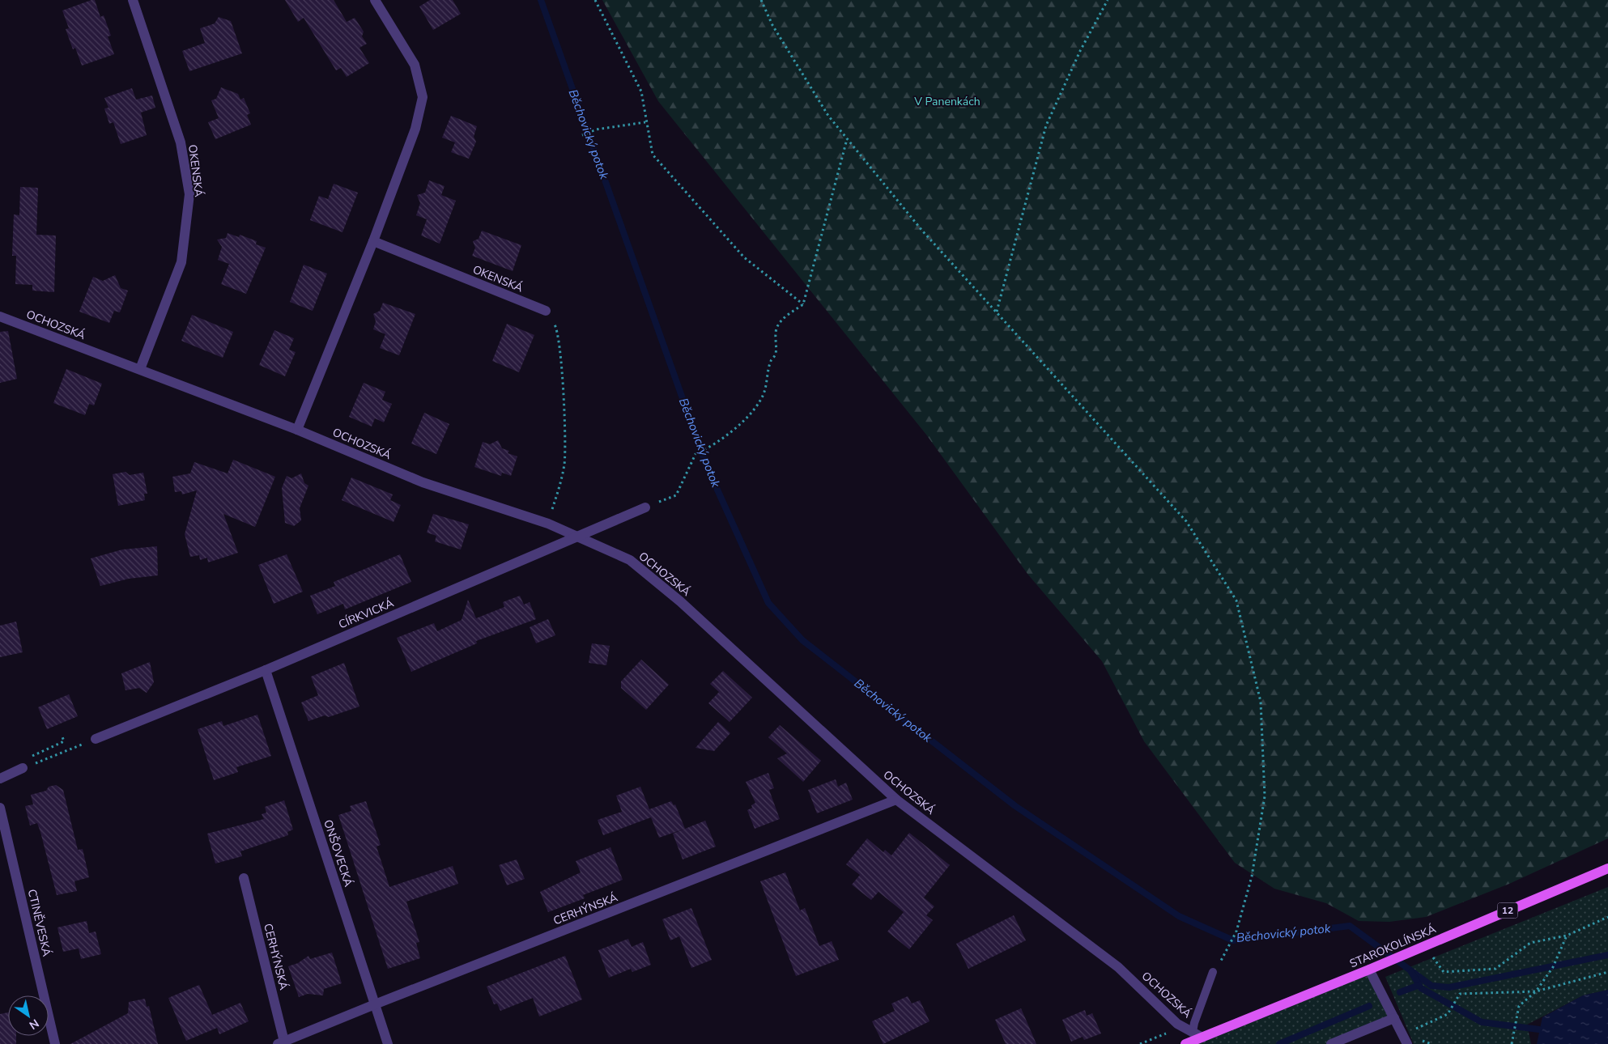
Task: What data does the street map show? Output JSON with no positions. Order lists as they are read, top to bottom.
{
  "streets": {
    "main road": ["12", "STAROKOLÍNSKÁ"],
    "street": [
      "OKENSKÁ",
      "OCHOZSKÁ",
      "CÍRKVICKÁ",
      "ONŠOVECKÁ",
      "CERHÝNSKÁ",
      "CTINĚVESKÁ"
    ]
  },
  "crossings": [
    ["OKENSKÁ", "OCHOZSKÁ"],
    ["OCHOZSKÁ", "CÍRKVICKÁ"],
    ["OCHOZSKÁ", "CERHÝNSKÁ"],
    ["OCHOZSKÁ", "STAROKOLÍNSKÁ"],
    ["CÍRKVICKÁ", "ONŠOVECKÁ"],
    ["ONŠOVECKÁ", "CERHÝNSKÁ"]
  ],
  "water": ["Běchovický potok"],
  "parks": ["V Panenkách"],
  "north": "bottom right"
}
